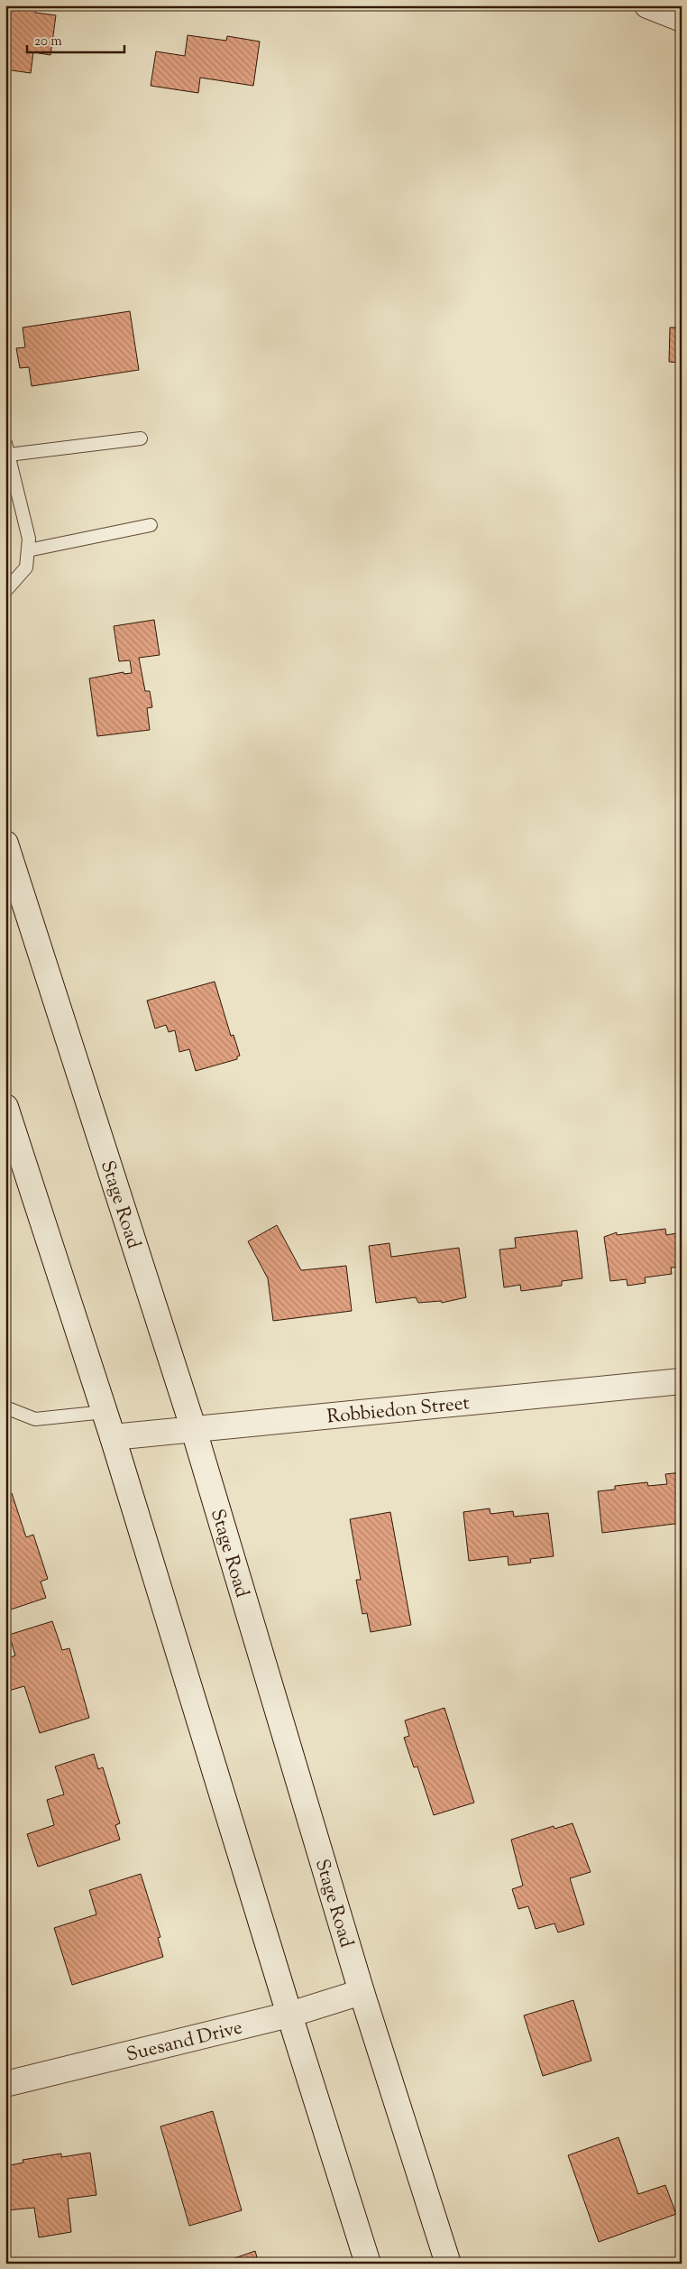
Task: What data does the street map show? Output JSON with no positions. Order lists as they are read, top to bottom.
{
  "streets": {
    "main road": ["Stage Road", "Robbiedon Street", "Suesand Drive"]
  },
  "crossings": [
    ["Stage Road", "Robbiedon Street"],
    ["Stage Road", "Suesand Drive"]
  ],
  "scale_bar": "20 m"
}
